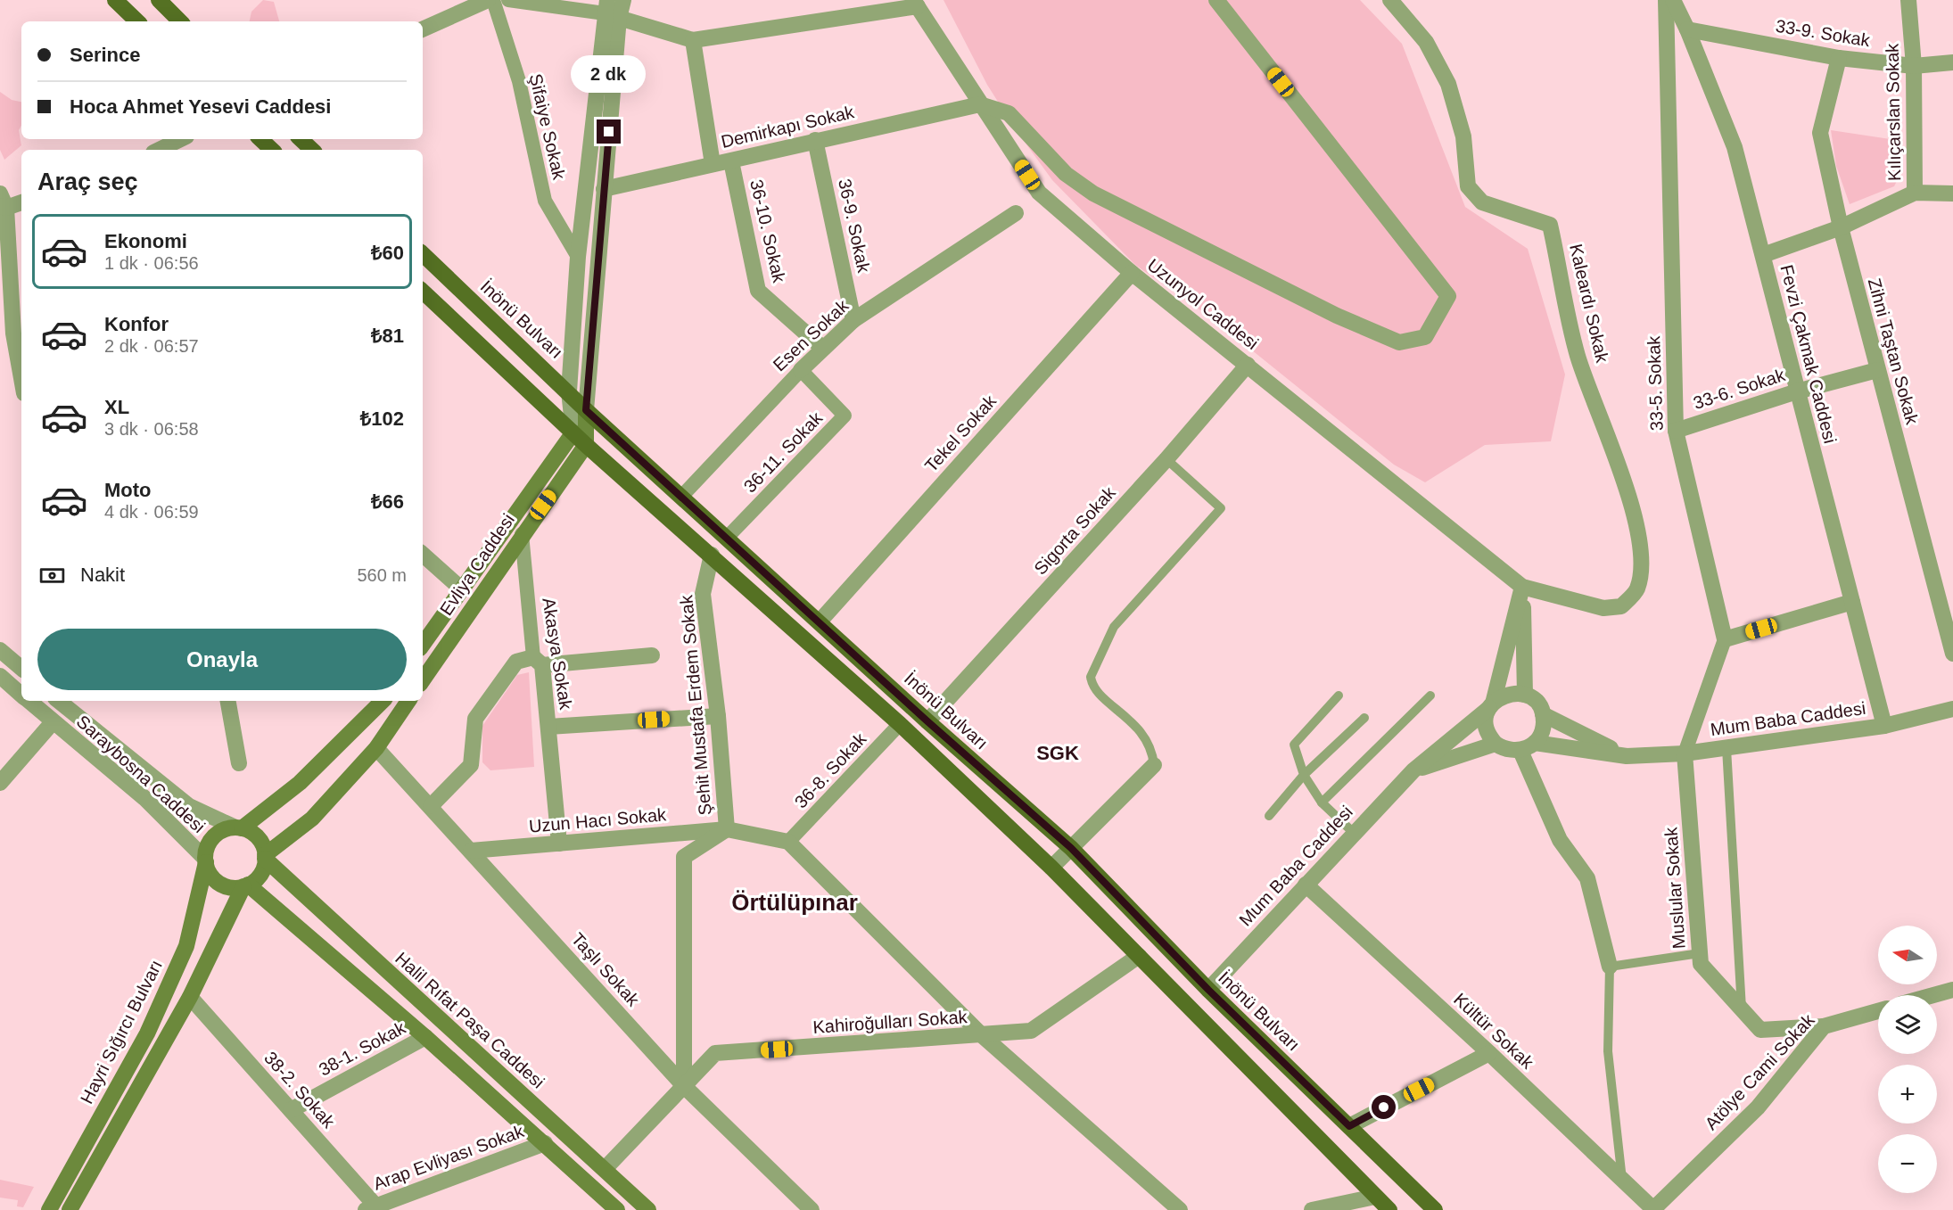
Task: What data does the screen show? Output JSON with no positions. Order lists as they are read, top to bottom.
{
  "streets": {
    "main road": [
      "İnönü Bulvarı",
      "Evliya Caddesi",
      "Halil Rıfat Paşa Caddesi",
      "Hayri Sığırcı Bulvarı"
    ],
    "street": [
      "33-9. Sokak",
      "Kılıçarslan Sokak",
      "Şifaiye Sokak",
      "Demirkapı Sokak",
      "36-9. Sokak",
      "36-10. Sokak",
      "Kaleardı Sokak",
      "Uzunyol Caddesi",
      "Esen Sokak",
      "Zihni Taştan Sokak",
      "Fevzi Çakmak Caddesi",
      "33-5. Sokak",
      "33-6. Sokak",
      "Tekel Sokak",
      "36-11. Sokak",
      "Sigorta Sokak",
      "Akasya Sokak",
      "Şehit Mustafa Erdem Sokak",
      "Mum Baba Caddesi",
      "36-8. Sokak",
      "Saraybosna Caddesi",
      "Uzun Hacı Sokak",
      "Muslular Sokak",
      "Taşlı Sokak",
      "Kahiroğulları Sokak",
      "Kültür Sokak",
      "38-1. Sokak",
      "Atölye Cami Sokak",
      "38-2. Sokak",
      "Arap Evliyası Sokak"
    ]
  },
  "crossings": [
    ["33-9. Sokak", "Kılıçarslan Sokak"],
    ["33-9. Sokak", "Zihni Taştan Sokak"],
    ["33-9. Sokak", "Fevzi Çakmak Caddesi"],
    ["Demirkapı Sokak", "36-9. Sokak"],
    ["Demirkapı Sokak", "36-10. Sokak"],
    ["Demirkapı Sokak", "Uzunyol Caddesi"],
    ["36-9. Sokak", "Esen Sokak"],
    ["36-10. Sokak", "Esen Sokak"],
    ["Kaleardı Sokak", "Uzunyol Caddesi"],
    ["Uzunyol Caddesi", "Tekel Sokak"],
    ["Uzunyol Caddesi", "Sigorta Sokak"],
    ["İnönü Bulvarı", "Esen Sokak"],
    ["İnönü Bulvarı", "Tekel Sokak"],
    ["İnönü Bulvarı", "36-11. Sokak"],
    ["İnönü Bulvarı", "Sigorta Sokak"],
    ["İnönü Bulvarı", "Mum Baba Caddesi"],
    ["Esen Sokak", "36-11. Sokak"],
    ["Zihni Taştan Sokak", "33-6. Sokak"],
    ["Fevzi Çakmak Caddesi", "33-6. Sokak"],
    ["Fevzi Çakmak Caddesi", "Mum Baba Caddesi"],
    ["33-5. Sokak", "33-6. Sokak"],
    ["Evliya Caddesi", "Akasya Sokak"],
    ["Akasya Sokak", "Uzun Hacı Sokak"],
    ["Şehit Mustafa Erdem Sokak", "Uzun Hacı Sokak"],
    ["Şehit Mustafa Erdem Sokak", "Taşlı Sokak"],
    ["Şehit Mustafa Erdem Sokak", "Kahiroğulları Sokak"],
    ["Mum Baba Caddesi", "Muslular Sokak"],
    ["Mum Baba Caddesi", "Kültür Sokak"],
    ["36-8. Sokak", "Uzun Hacı Sokak"],
    ["Saraybosna Caddesi", "Halil Rıfat Paşa Caddesi"],
    ["Saraybosna Caddesi", "Hayri Sığırcı Bulvarı"],
    ["Uzun Hacı Sokak", "Taşlı Sokak"],
    ["Muslular Sokak", "Atölye Cami Sokak"],
    ["Taşlı Sokak", "Kahiroğulları Sokak"],
    ["Halil Rıfat Paşa Caddesi", "Kahiroğulları Sokak"],
    ["Halil Rıfat Paşa Caddesi", "Hayri Sığırcı Bulvarı"],
    ["Kültür Sokak", "Atölye Cami Sokak"],
    ["38-1. Sokak", "38-2. Sokak"],
    ["38-2. Sokak", "Arap Evliyası Sokak"]
  ],
  "districts": ["SGK", "Örtülüpınar"],
  "north": "left",
  "page": {
    "banner": ["Serince", "Hoca Ahmet Yesevi Caddesi"],
    "bubble": "2 dk",
    "heading": "Araç seç",
    "list": [
      {
        "name": "Ekonomi",
        "note": "1 dk · 06:56",
        "value": "₺60"
      },
      {
        "name": "Konfor",
        "note": "2 dk · 06:57",
        "value": "₺81"
      },
      {
        "name": "XL",
        "note": "3 dk · 06:58",
        "value": "₺102"
      },
      {
        "name": "Moto",
        "note": "4 dk · 06:59",
        "value": "₺66"
      }
    ],
    "pay": ["Nakit", "560 m"],
    "buttons": "Onayla",
    "map_buttons": ["+", "−"]
  }
}
